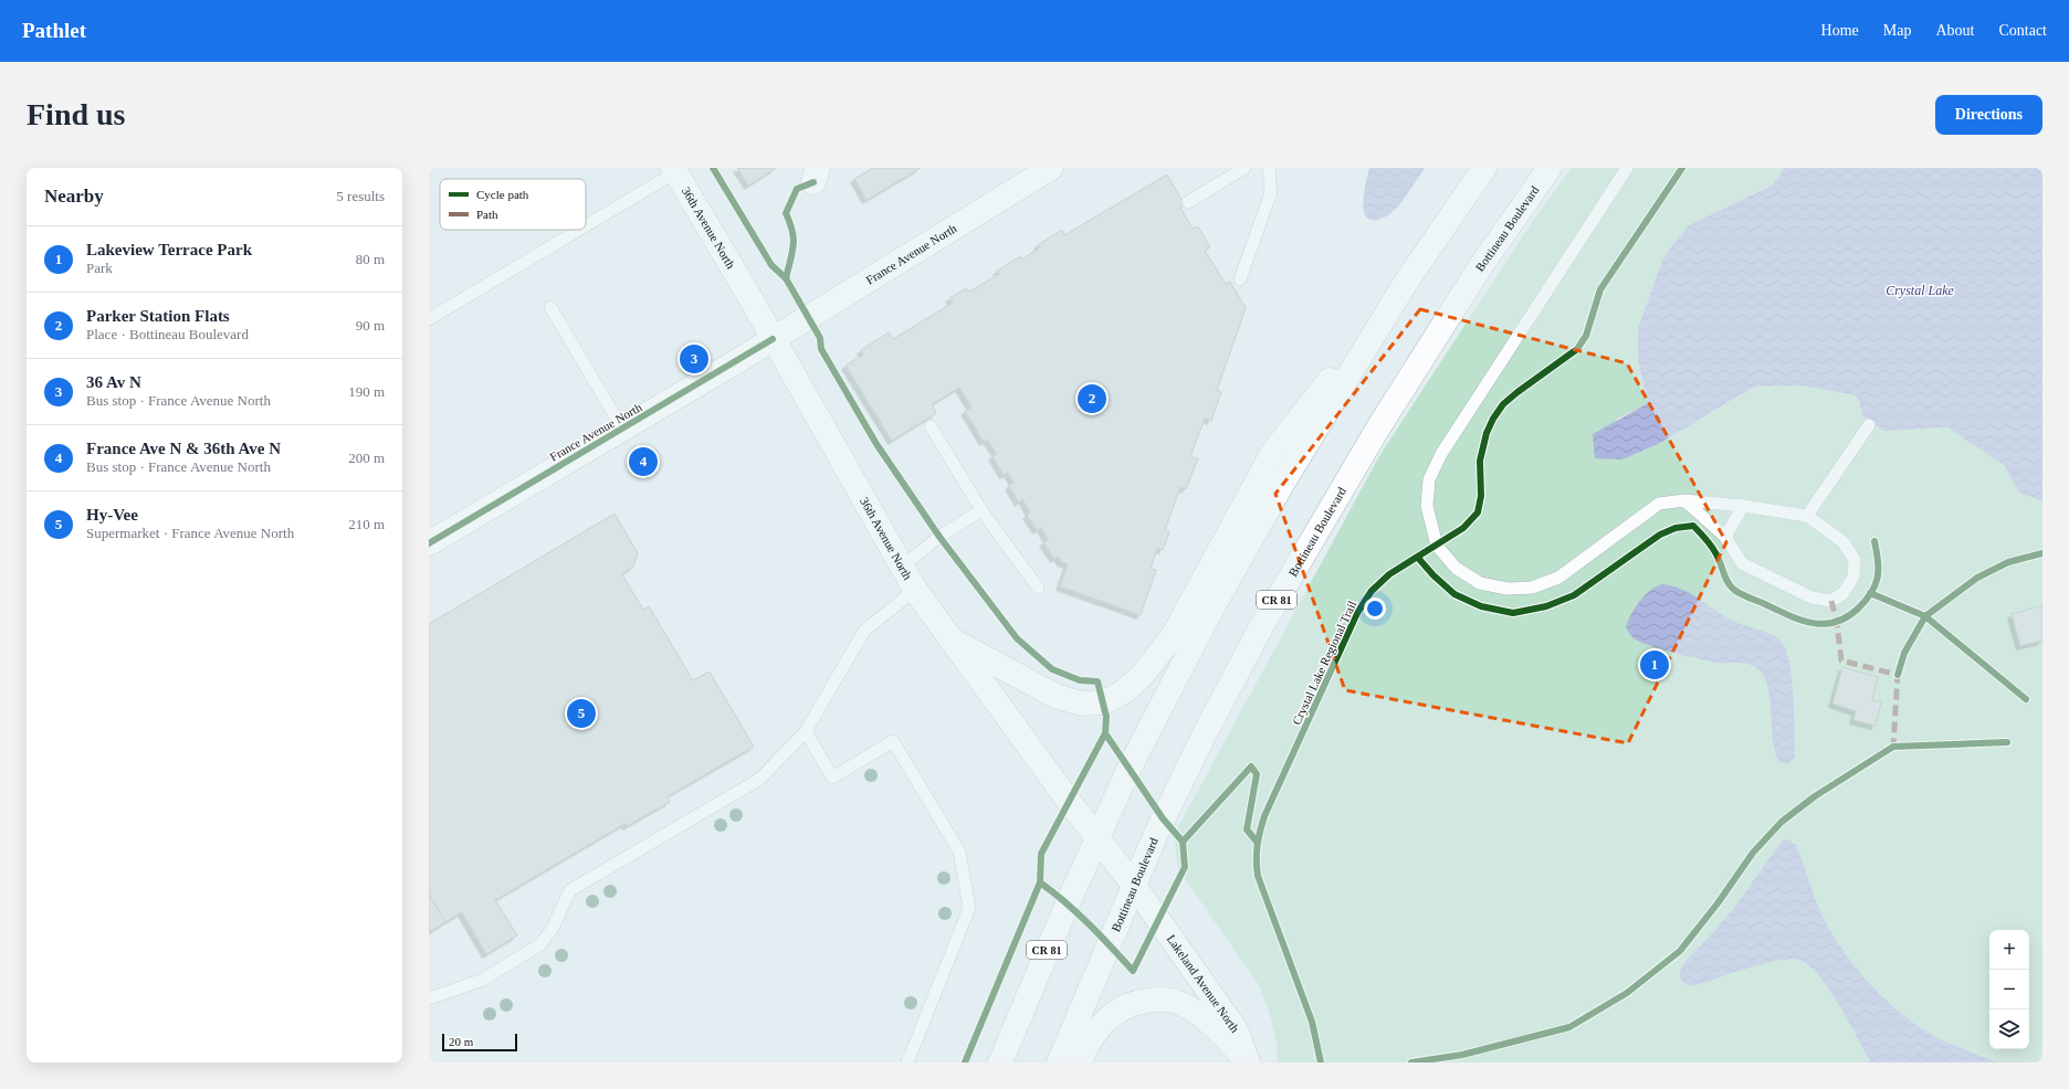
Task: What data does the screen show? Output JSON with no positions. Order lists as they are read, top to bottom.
{
  "streets": {
    "main road": [
      "36th Avenue North",
      "Bottineau Boulevard",
      "France Avenue North",
      "CR 81",
      "Lakeland Avenue North"
    ],
    "cycle path": ["Crystal Lake Regional Trail"]
  },
  "crossings": [
    ["36th Avenue North", "Bottineau Boulevard"],
    ["36th Avenue North", "France Avenue North"],
    ["36th Avenue North", "CR 81"],
    ["36th Avenue North", "Lakeland Avenue North"],
    ["Bottineau Boulevard", "Lakeland Avenue North"]
  ],
  "water": ["Crystal Lake"],
  "legend": ["Cycle path", "Path"],
  "scale_bar": "20 m",
  "page": {
    "header": "Pathlet",
    "nav": [
      "Home",
      "Map",
      "About",
      "Contact"
    ],
    "buttons": "Directions",
    "title": "Find us",
    "heading": ["Nearby", "5 results"],
    "list": [
      {
        "mark": "1",
        "name": "Lakeview Terrace Park",
        "note": "Park",
        "value": "80 m"
      },
      {
        "mark": "2",
        "name": "Parker Station Flats",
        "note": "Place · Bottineau Boulevard",
        "value": "90 m"
      },
      {
        "mark": "3",
        "name": "36 Av N",
        "note": "Bus stop · France Avenue North",
        "value": "190 m"
      },
      {
        "mark": "4",
        "name": "France Ave N & 36th Ave N",
        "note": "Bus stop · France Avenue North",
        "value": "200 m"
      },
      {
        "mark": "5",
        "name": "Hy-Vee",
        "note": "Supermarket · France Avenue North",
        "value": "210 m"
      }
    ],
    "pins": [
      "3",
      "2",
      "4",
      "1",
      "5"
    ],
    "map_buttons": ["+", "−"],
    "scale": "20 m"
  }
}
